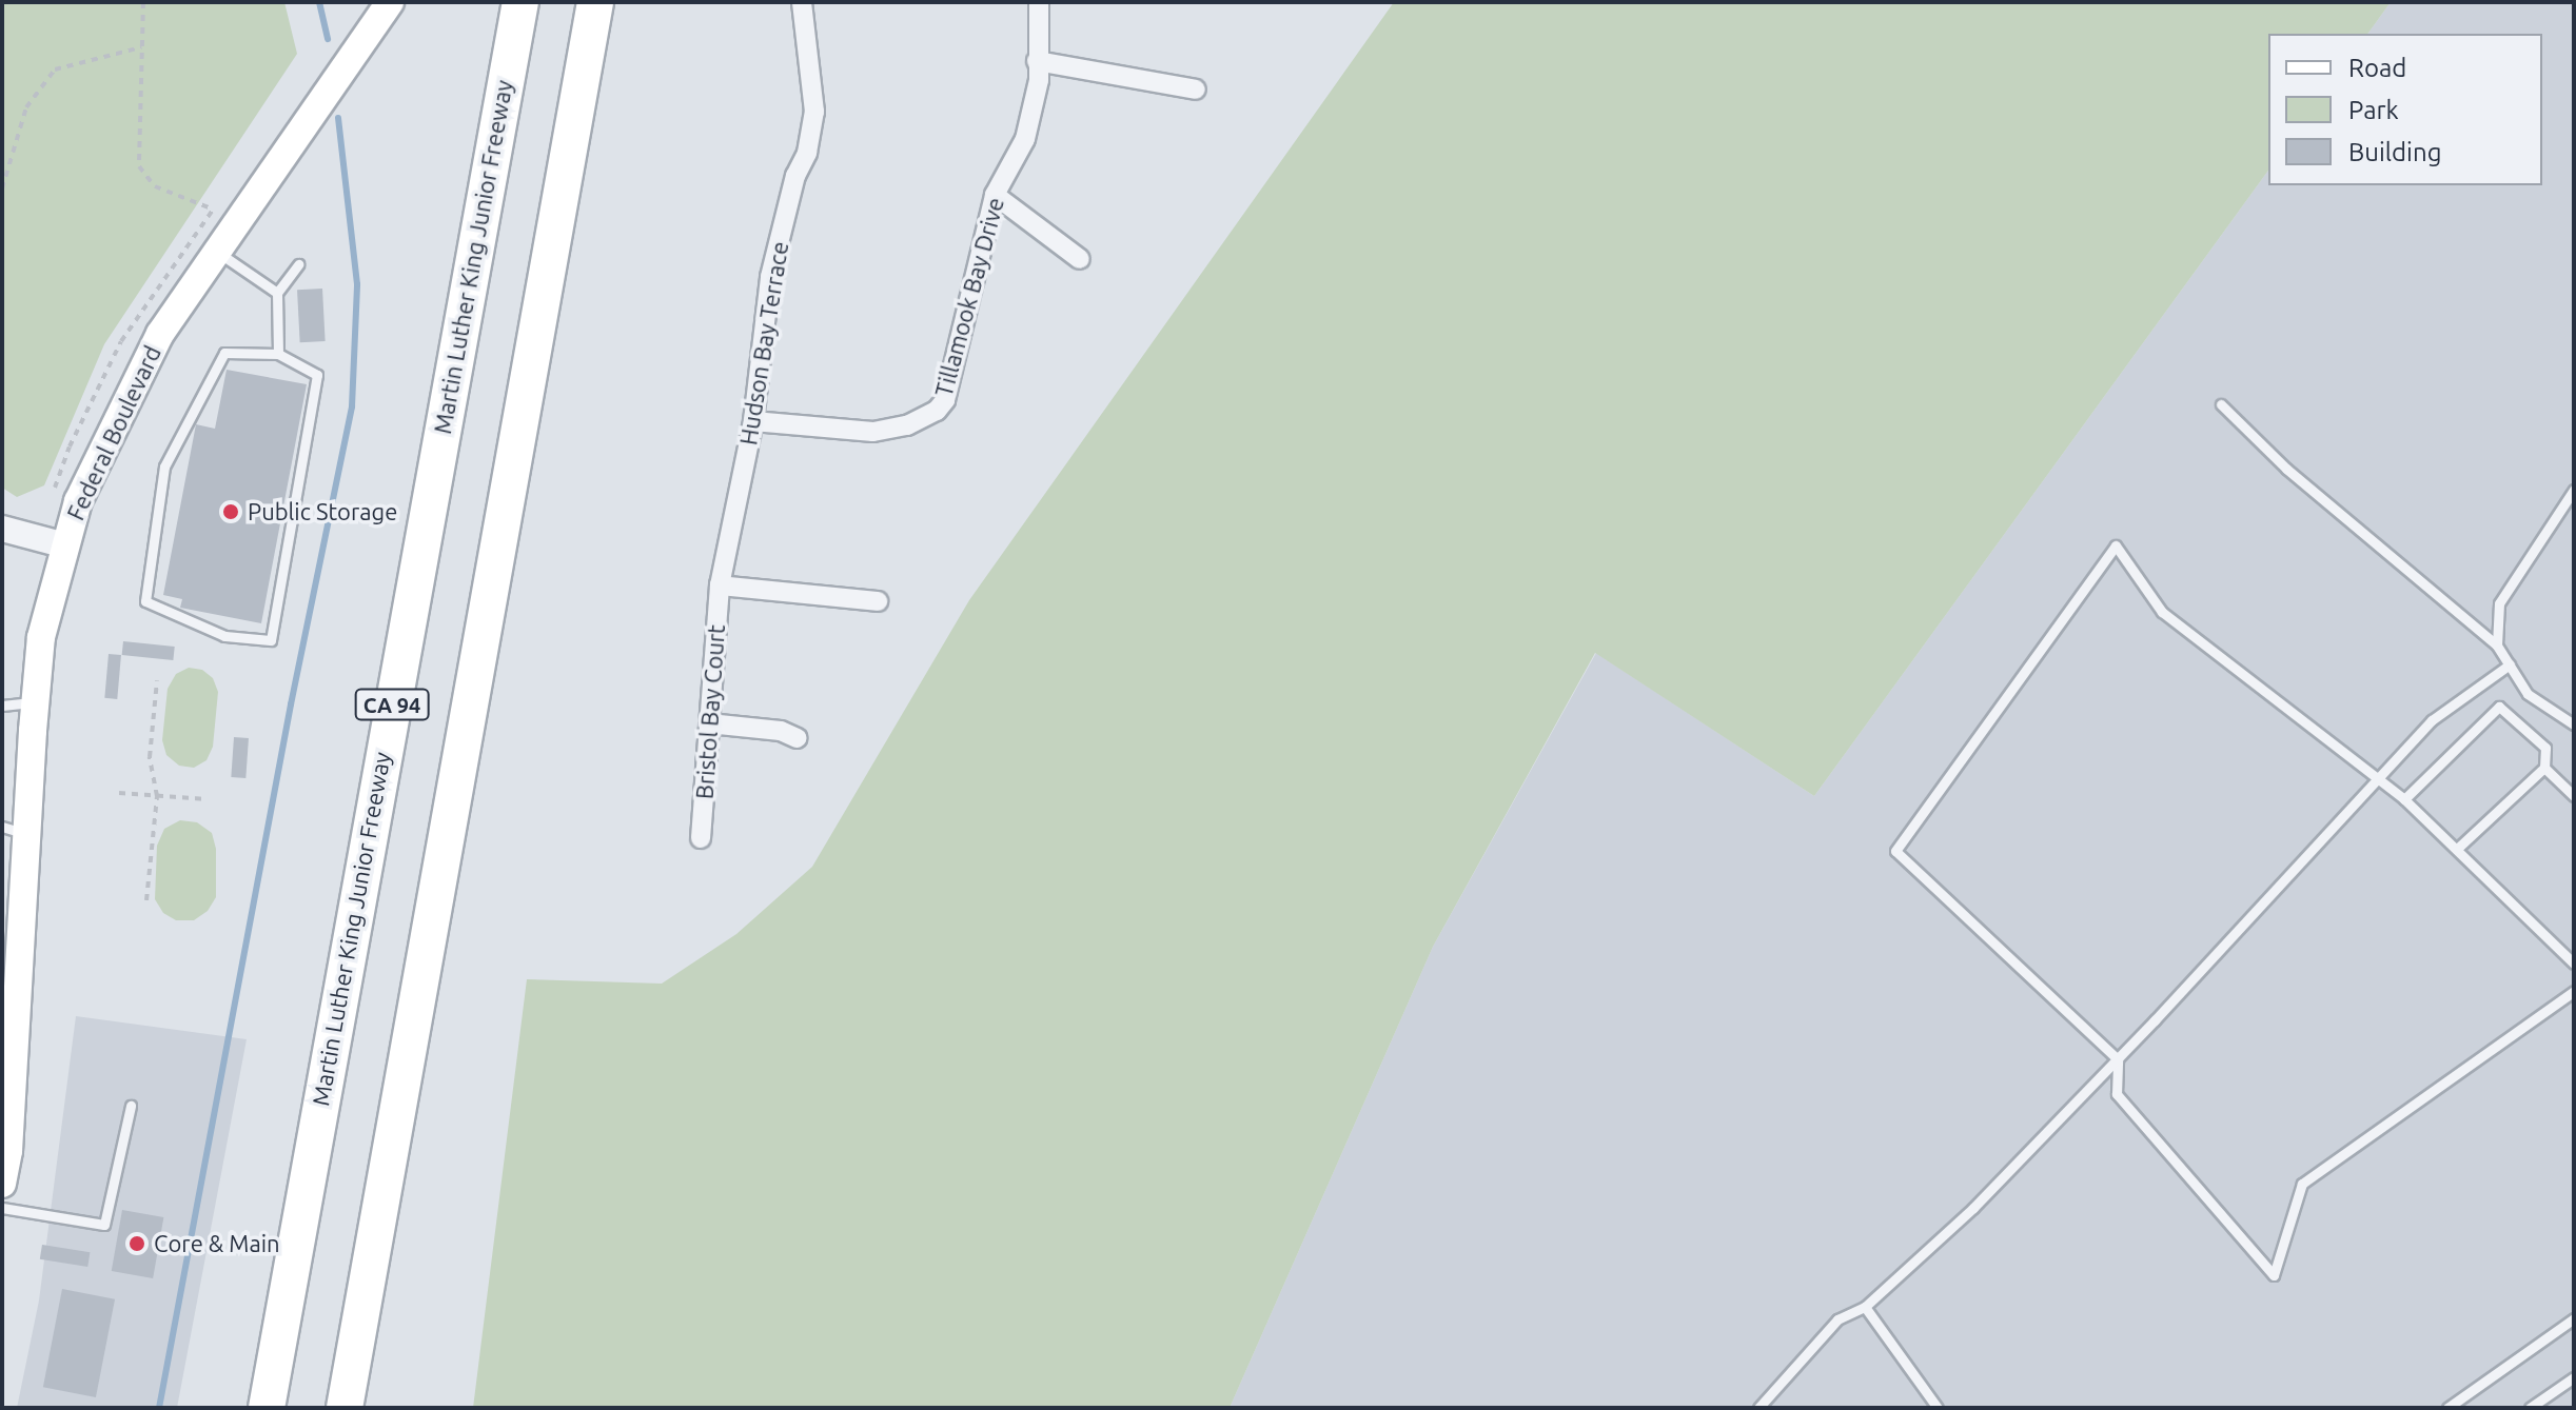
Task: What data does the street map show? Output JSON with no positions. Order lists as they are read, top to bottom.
{
  "streets": {
    "highway": ["Martin Luther King Junior Freeway", "CA 94"],
    "main road": ["Federal Boulevard"],
    "street": ["Tillamook Bay Drive", "Hudson Bay Terrace", "Bristol Bay Court"]
  },
  "crossings": [
    ["Tillamook Bay Drive", "Hudson Bay Terrace"],
    ["Hudson Bay Terrace", "Bristol Bay Court"]
  ],
  "places": ["Public Storage", "Core & Main"],
  "legend": ["Road", "Park", "Building"]
}
